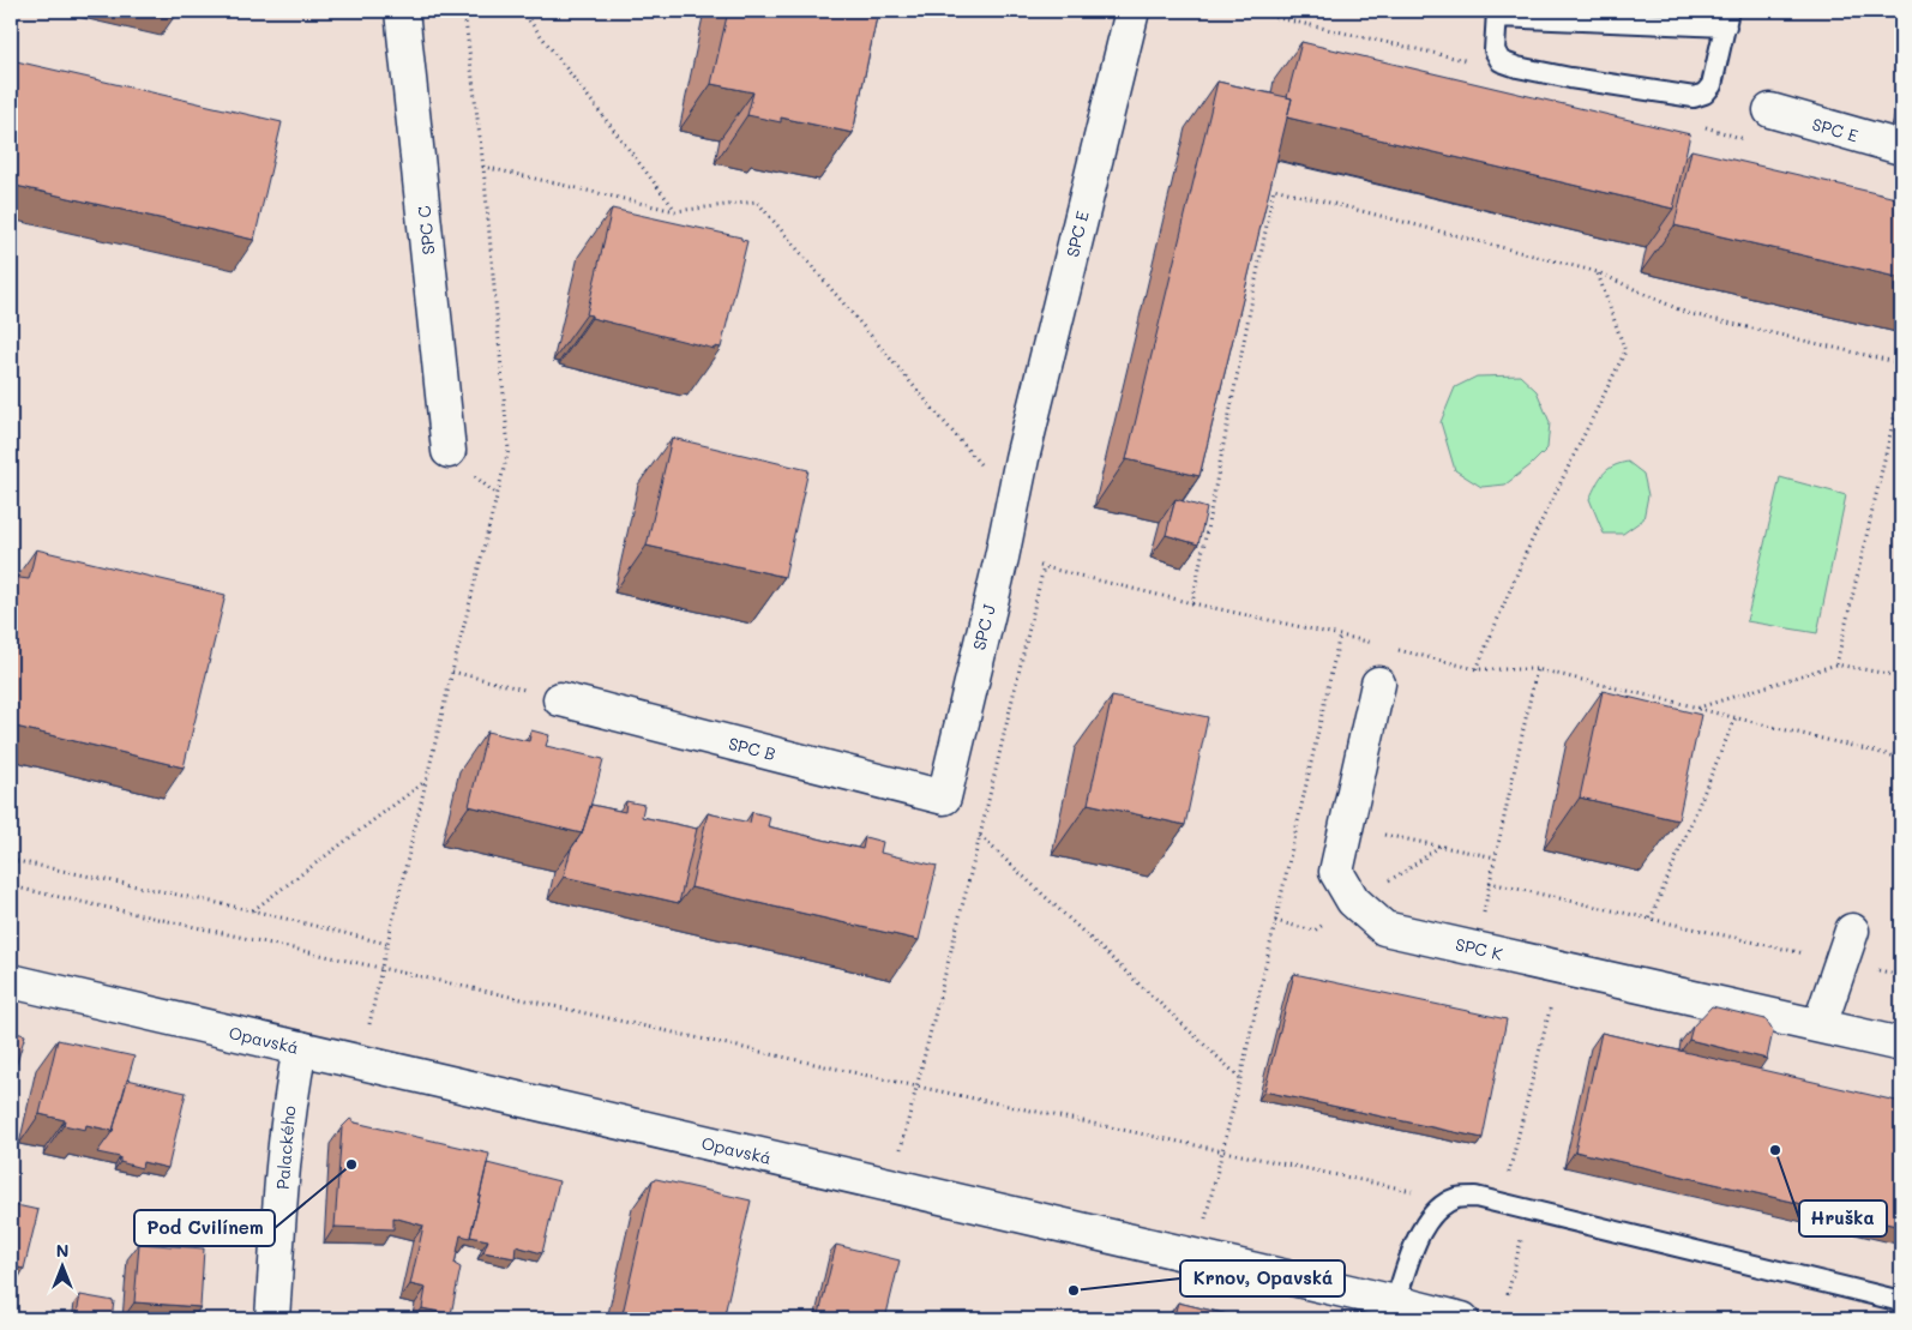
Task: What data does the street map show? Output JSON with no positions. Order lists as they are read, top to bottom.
{
  "streets": {
    "street": [
      "SPC E",
      "SPC C",
      "SPC J",
      "SPC B",
      "SPC K",
      "Opavská",
      "Palackého"
    ]
  },
  "crossings": [
    ["SPC E", "SPC J"],
    ["SPC J", "SPC B"],
    ["Opavská", "Palackého"]
  ],
  "places": ["Hruška", "Pod Cvilínem", "Krnov, Opavská"],
  "north": "top"
}
